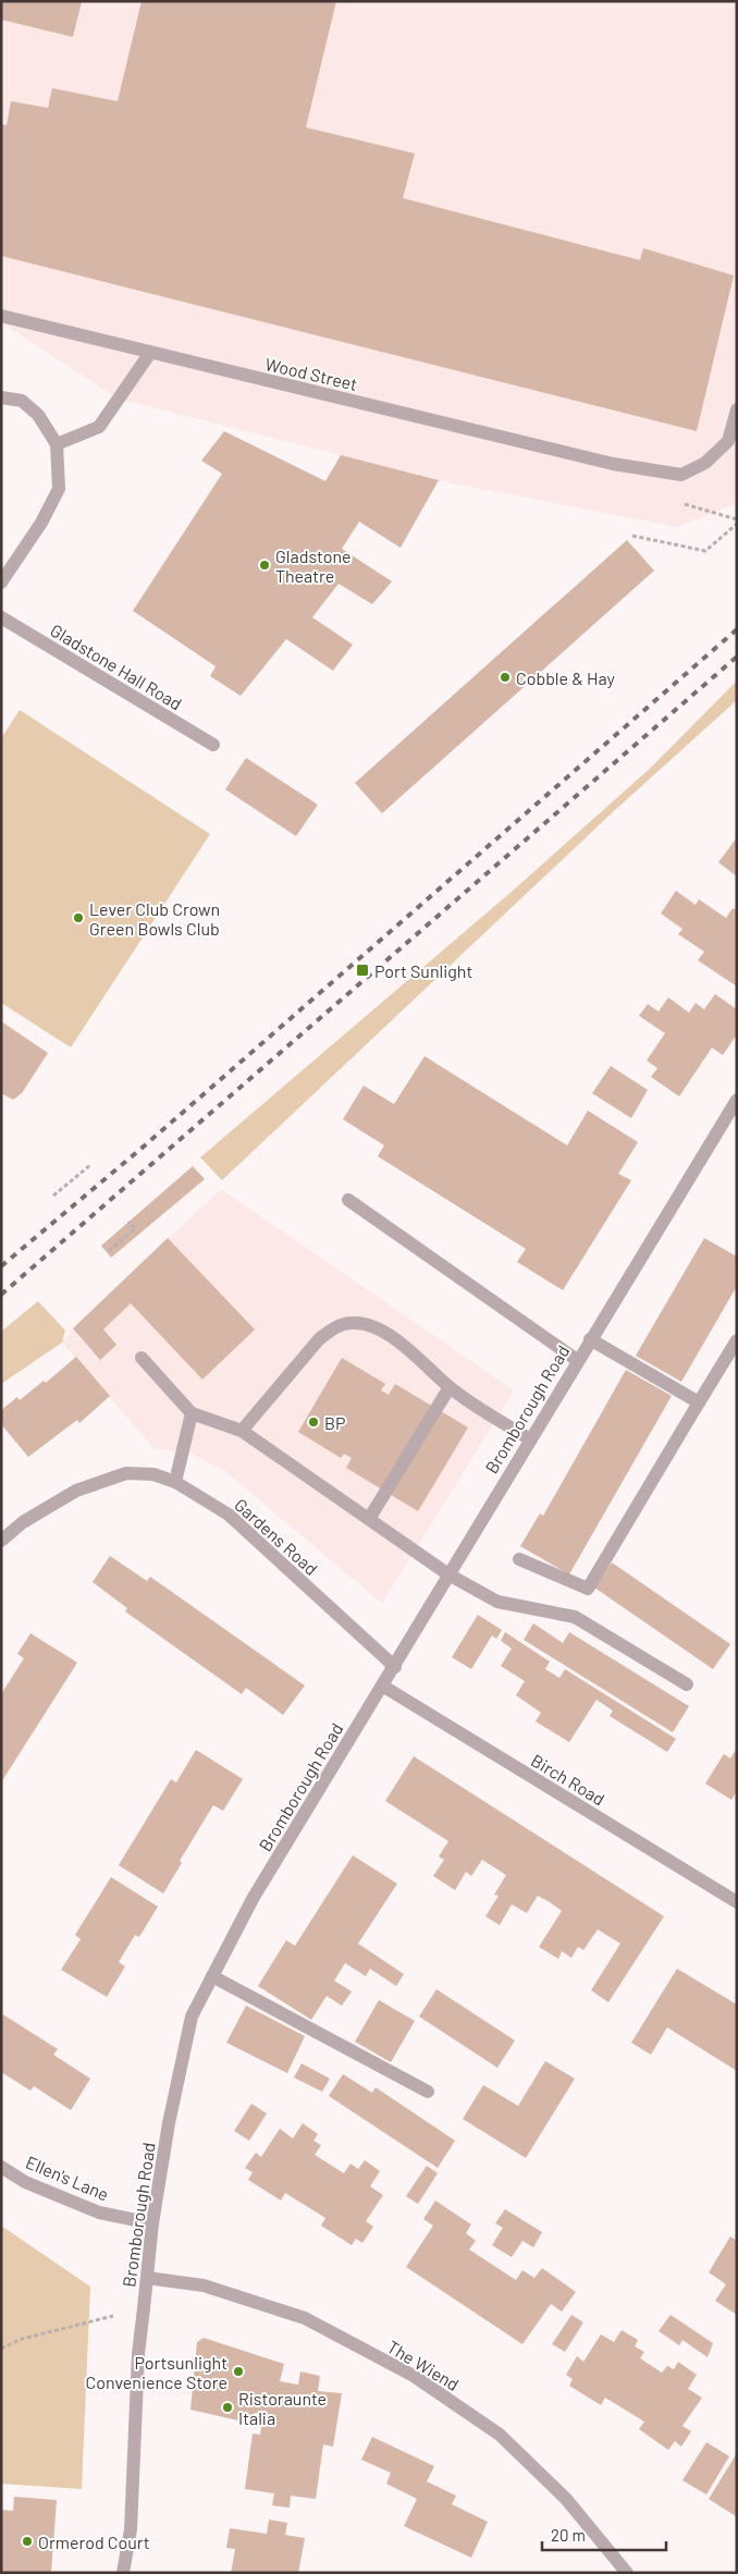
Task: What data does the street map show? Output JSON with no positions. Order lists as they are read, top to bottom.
{
  "streets": {
    "street": [
      "Wood Street",
      "Gladstone Hall Road",
      "Bromborough Road",
      "Gardens Road",
      "Birch Road",
      "Ellen's Lane",
      "The Wiend"
    ]
  },
  "crossings": [
    ["Bromborough Road", "Gardens Road"],
    ["Bromborough Road", "Birch Road"],
    ["Bromborough Road", "Ellen's Lane"],
    ["Bromborough Road", "The Wiend"]
  ],
  "places": {
    "other": [
      "Gladstone Theatre",
      "Cobble & Hay",
      "Lever Club Crown Green Bowls Club",
      "BP",
      "Portsunlight Convenience Store",
      "Ristoraunte Italia",
      "Ormerod Court"
    ],
    "transit": ["Port Sunlight"]
  },
  "scale_bar": "20 m"
}
